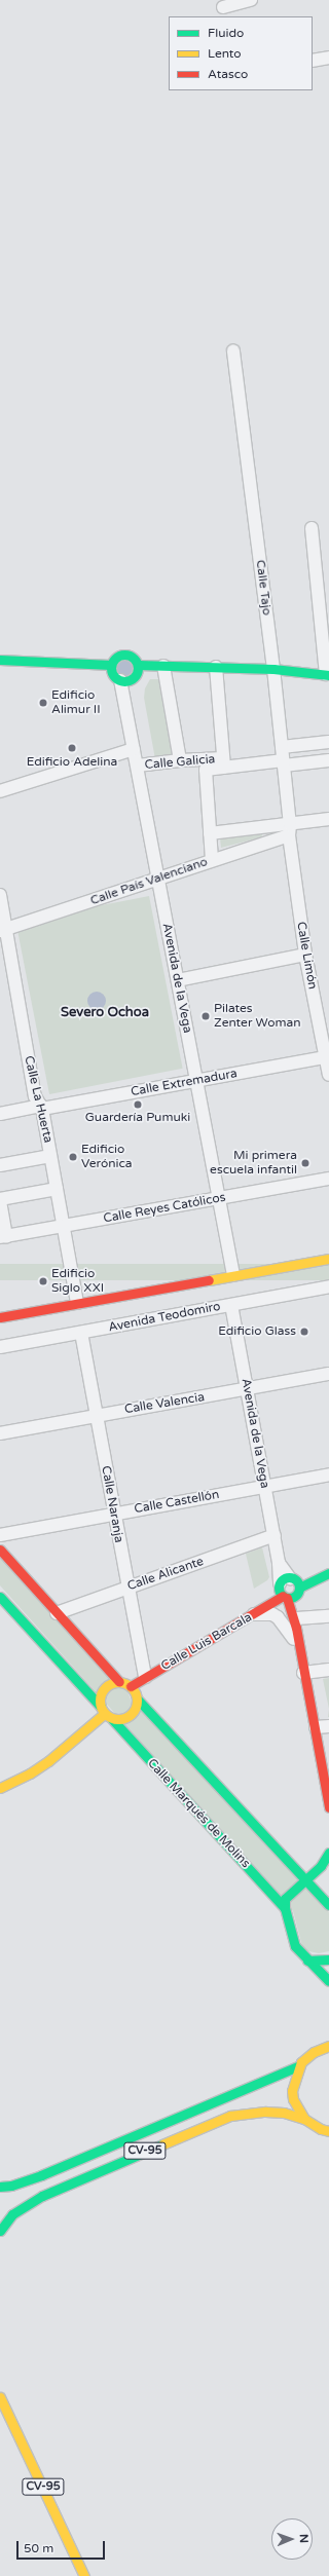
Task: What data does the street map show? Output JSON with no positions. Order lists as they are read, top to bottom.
{
  "streets": {
    "street": [
      "Calle Tajo",
      "Calle Galicia",
      "Calle País Valenciano",
      "Calle Limón",
      "Avenida de la Vega",
      "Calle Extremadura",
      "Calle La Huerta",
      "Calle Reyes Católicos",
      "Avenida Teodomiro",
      "Calle Valencia",
      "Calle Castellón",
      "Calle Naranja",
      "Calle Alicante",
      "Calle Luis Barcala",
      "Calle Marqués de Molins",
      "CV-95"
    ]
  },
  "crossings": [
    ["Calle Tajo", "Calle País Valenciano"],
    ["Calle Tajo", "Calle Limón"],
    ["Calle Galicia", "Avenida de la Vega"],
    ["Calle País Valenciano", "Calle Limón"],
    ["Calle País Valenciano", "Avenida de la Vega"],
    ["Calle País Valenciano", "Calle La Huerta"],
    ["Calle Limón", "Calle Extremadura"],
    ["Avenida de la Vega", "Calle Extremadura"],
    ["Avenida de la Vega", "Calle Reyes Católicos"],
    ["Avenida de la Vega", "Avenida Teodomiro"],
    ["Avenida de la Vega", "Calle Valencia"],
    ["Avenida de la Vega", "Calle Castellón"],
    ["Avenida de la Vega", "Calle Alicante"],
    ["Avenida de la Vega", "Calle Luis Barcala"],
    ["Calle Extremadura", "Calle La Huerta"],
    ["Calle La Huerta", "Calle Reyes Católicos"],
    ["Avenida Teodomiro", "Calle Naranja"],
    ["Calle Valencia", "Calle Naranja"],
    ["Calle Castellón", "Calle Naranja"],
    ["Calle Naranja", "Calle Alicante"],
    ["Calle Naranja", "Calle Luis Barcala"],
    ["Calle Luis Barcala", "Calle Marqués de Molins"]
  ],
  "districts": ["Severo Ochoa"],
  "places": [
    "Edificio Alimur II",
    "Edificio Adelina",
    "Pilates Zenter Woman",
    "Guardería Pumuki",
    "Edificio Verónica",
    "Mi primera escuela infantil",
    "Edificio Siglo XXI",
    "Edificio Glass"
  ],
  "legend": ["Fluido", "Lento", "Atasco"],
  "scale_bar": "50 m",
  "north": "right"
}
